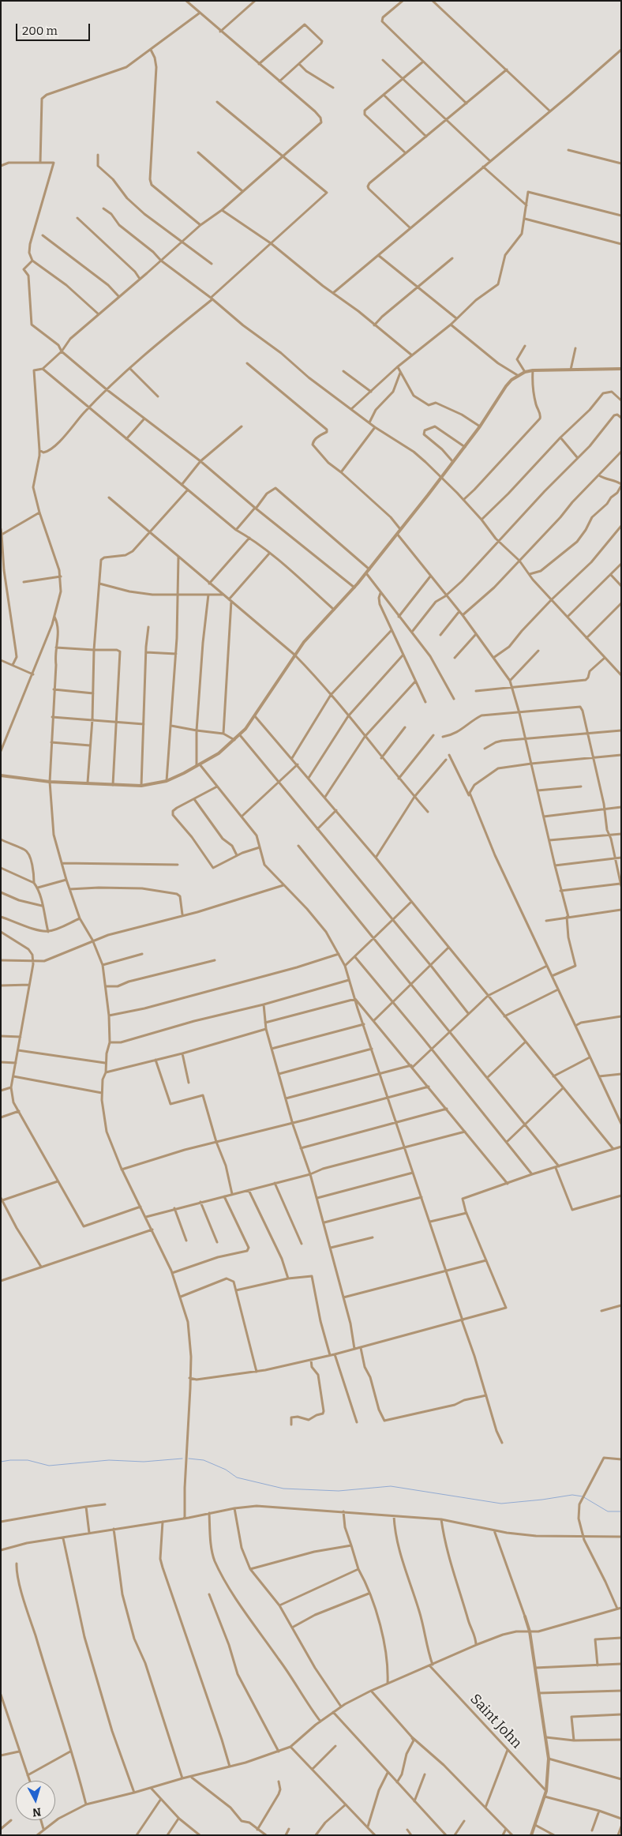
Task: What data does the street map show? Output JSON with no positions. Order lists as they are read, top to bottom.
{
  "streets": {
    "street": ["Saint John"]
  },
  "scale_bar": "200 m",
  "north": "bottom"
}
